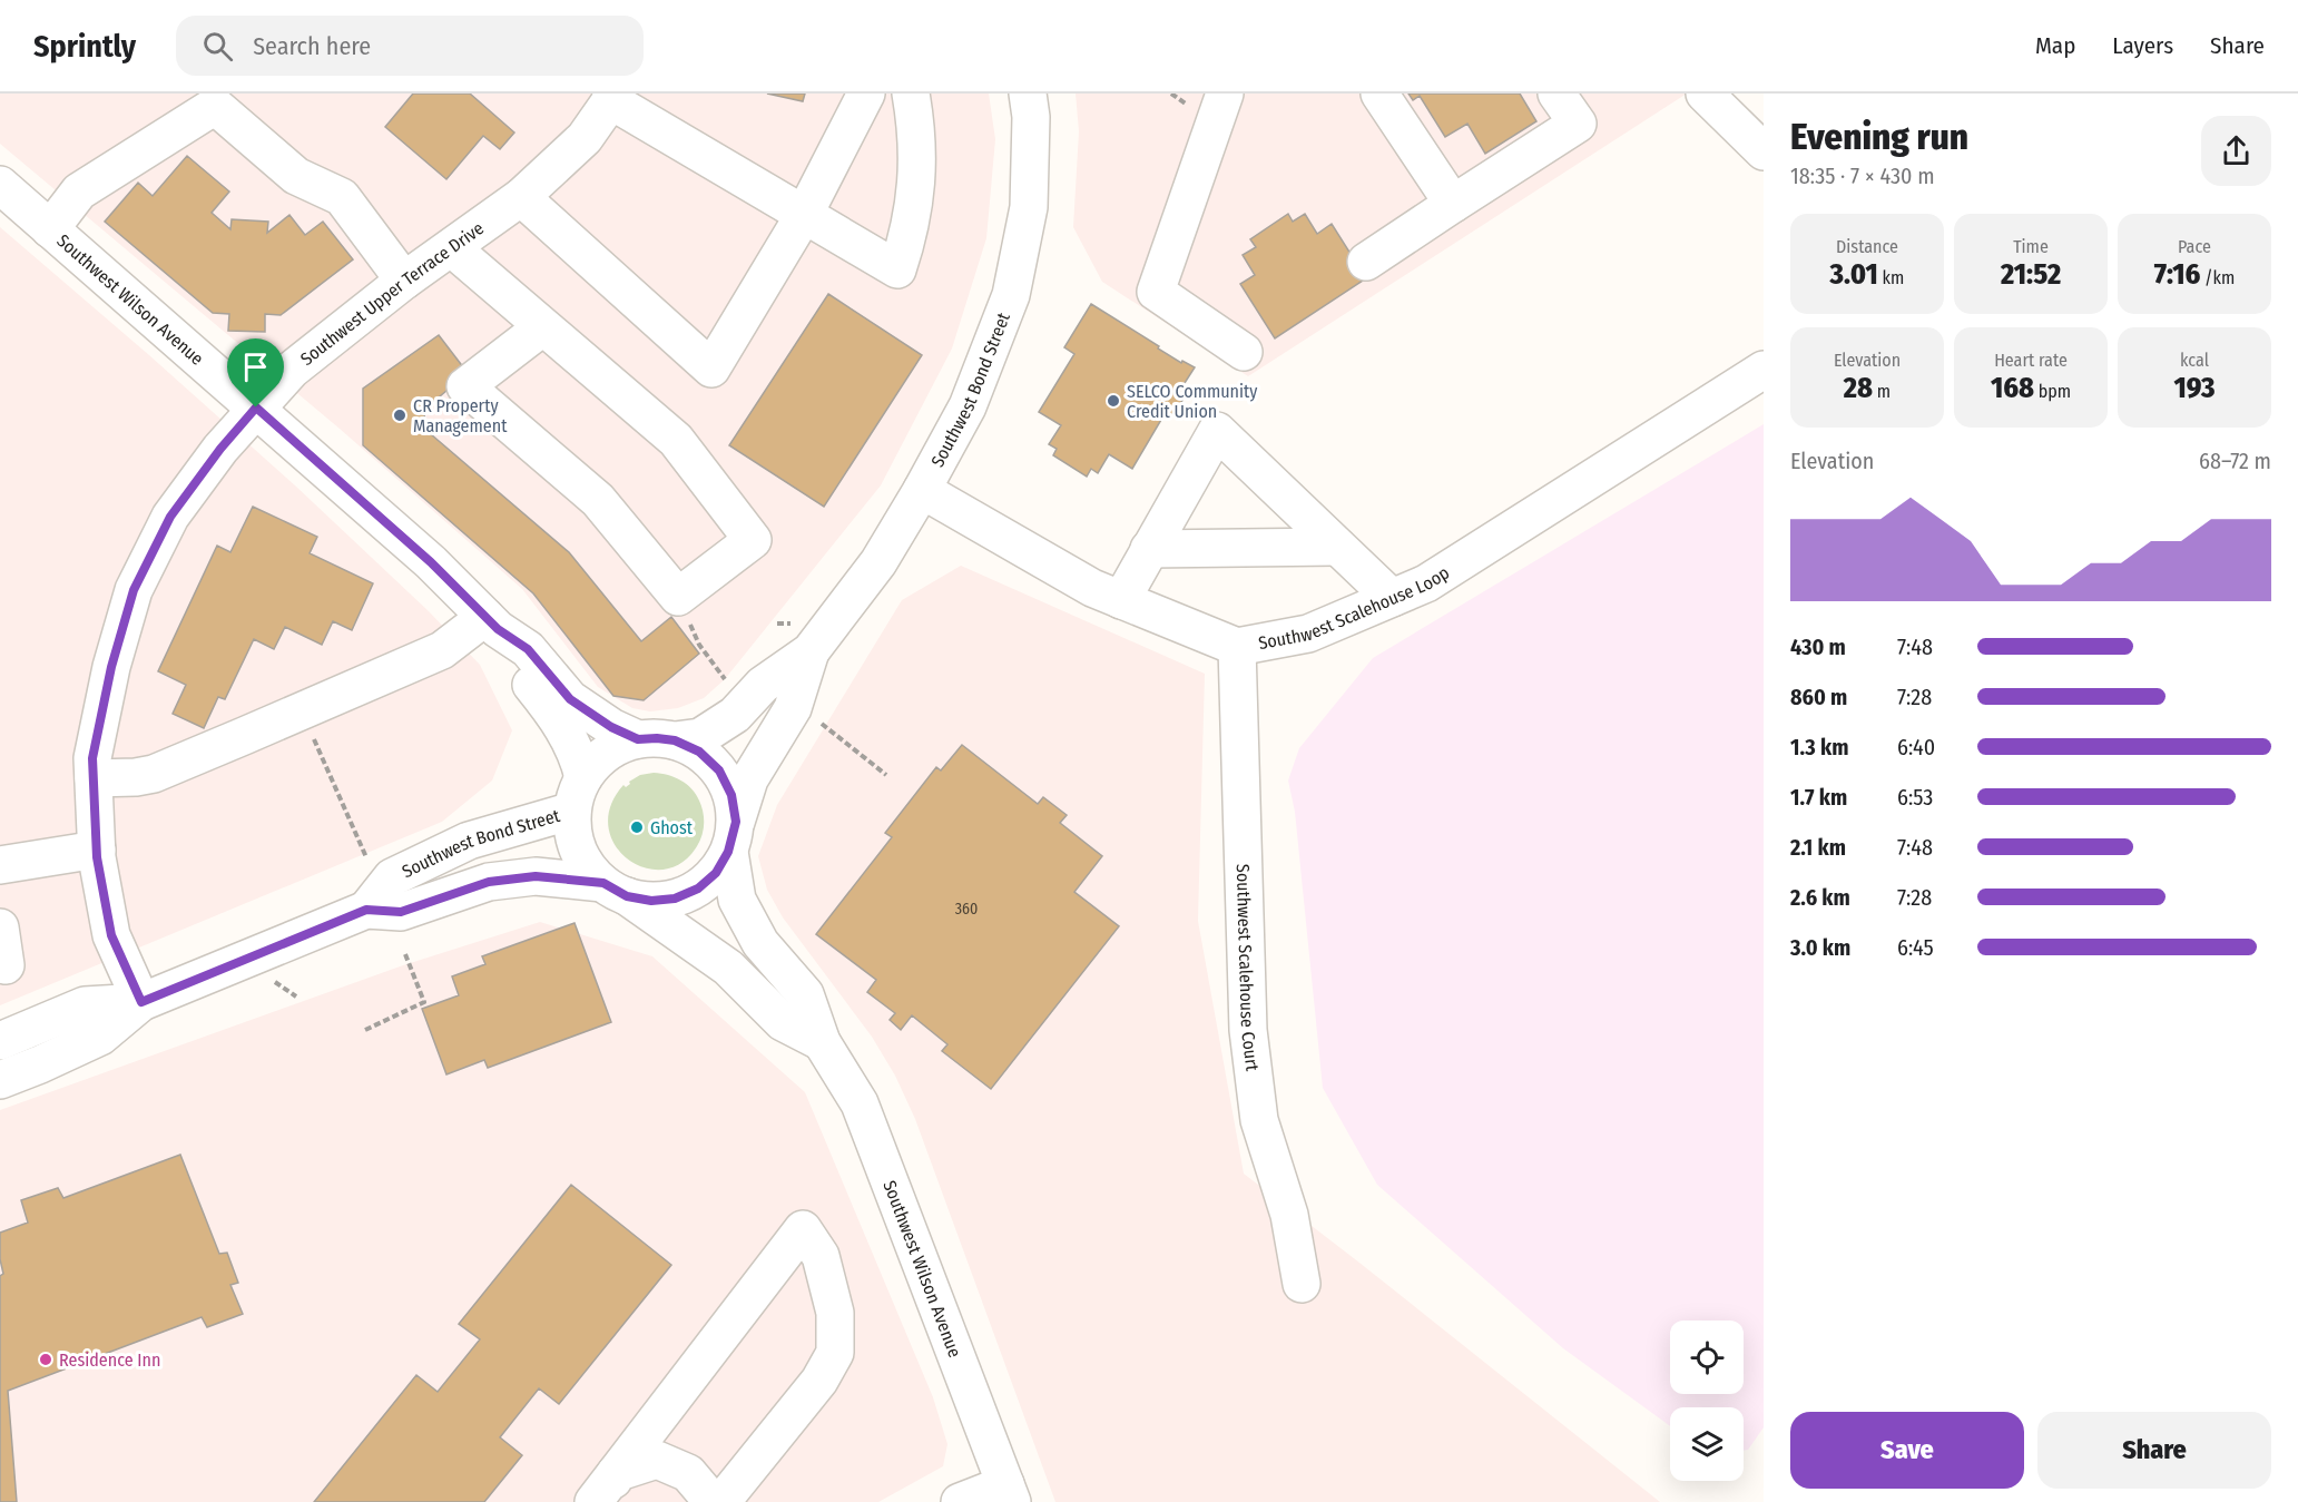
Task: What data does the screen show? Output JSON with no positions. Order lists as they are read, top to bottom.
{
  "streets": {
    "street": [
      "Southwest Upper Terrace Drive",
      "Southwest Wilson Avenue",
      "Southwest Bond Street",
      "Southwest Scalehouse Loop",
      "Southwest Scalehouse Court"
    ]
  },
  "crossings": [
    ["Southwest Upper Terrace Drive", "Southwest Wilson Avenue"],
    ["Southwest Upper Terrace Drive", "Southwest Bond Street"],
    ["Southwest Wilson Avenue", "Southwest Bond Street"],
    ["Southwest Bond Street", "Southwest Scalehouse Loop"],
    ["Southwest Scalehouse Loop", "Southwest Scalehouse Court"]
  ],
  "places": [
    "SELCO Community Credit Union",
    "CR Property Management",
    "Ghost",
    "Residence Inn"
  ],
  "house_numbers": ["360"],
  "page": {
    "header": "Sprintly",
    "search": "Search here",
    "nav": ["Map", "Layers", "Share"],
    "heading": ["Evening run", "18:35 · 7 × 430 m"],
    "stats": [
      ["Distance", "3.01 km"],
      ["Time", "21:52"],
      ["Pace", "7:16 /km"],
      ["Elevation", "28 m"],
      ["Heart rate", "168 bpm"],
      ["kcal", "193"]
    ],
    "chart": ["Elevation", "68–72 m"],
    "list": [
      {
        "name": "430 m",
        "note": "7:48"
      },
      {
        "name": "860 m",
        "note": "7:28"
      },
      {
        "name": "1.3 km",
        "note": "6:40"
      },
      {
        "name": "1.7 km",
        "note": "6:53"
      },
      {
        "name": "2.1 km",
        "note": "7:48"
      },
      {
        "name": "2.6 km",
        "note": "7:28"
      },
      {
        "name": "3.0 km",
        "note": "6:45"
      }
    ],
    "buttons": ["Save", "Share"]
  }
}
